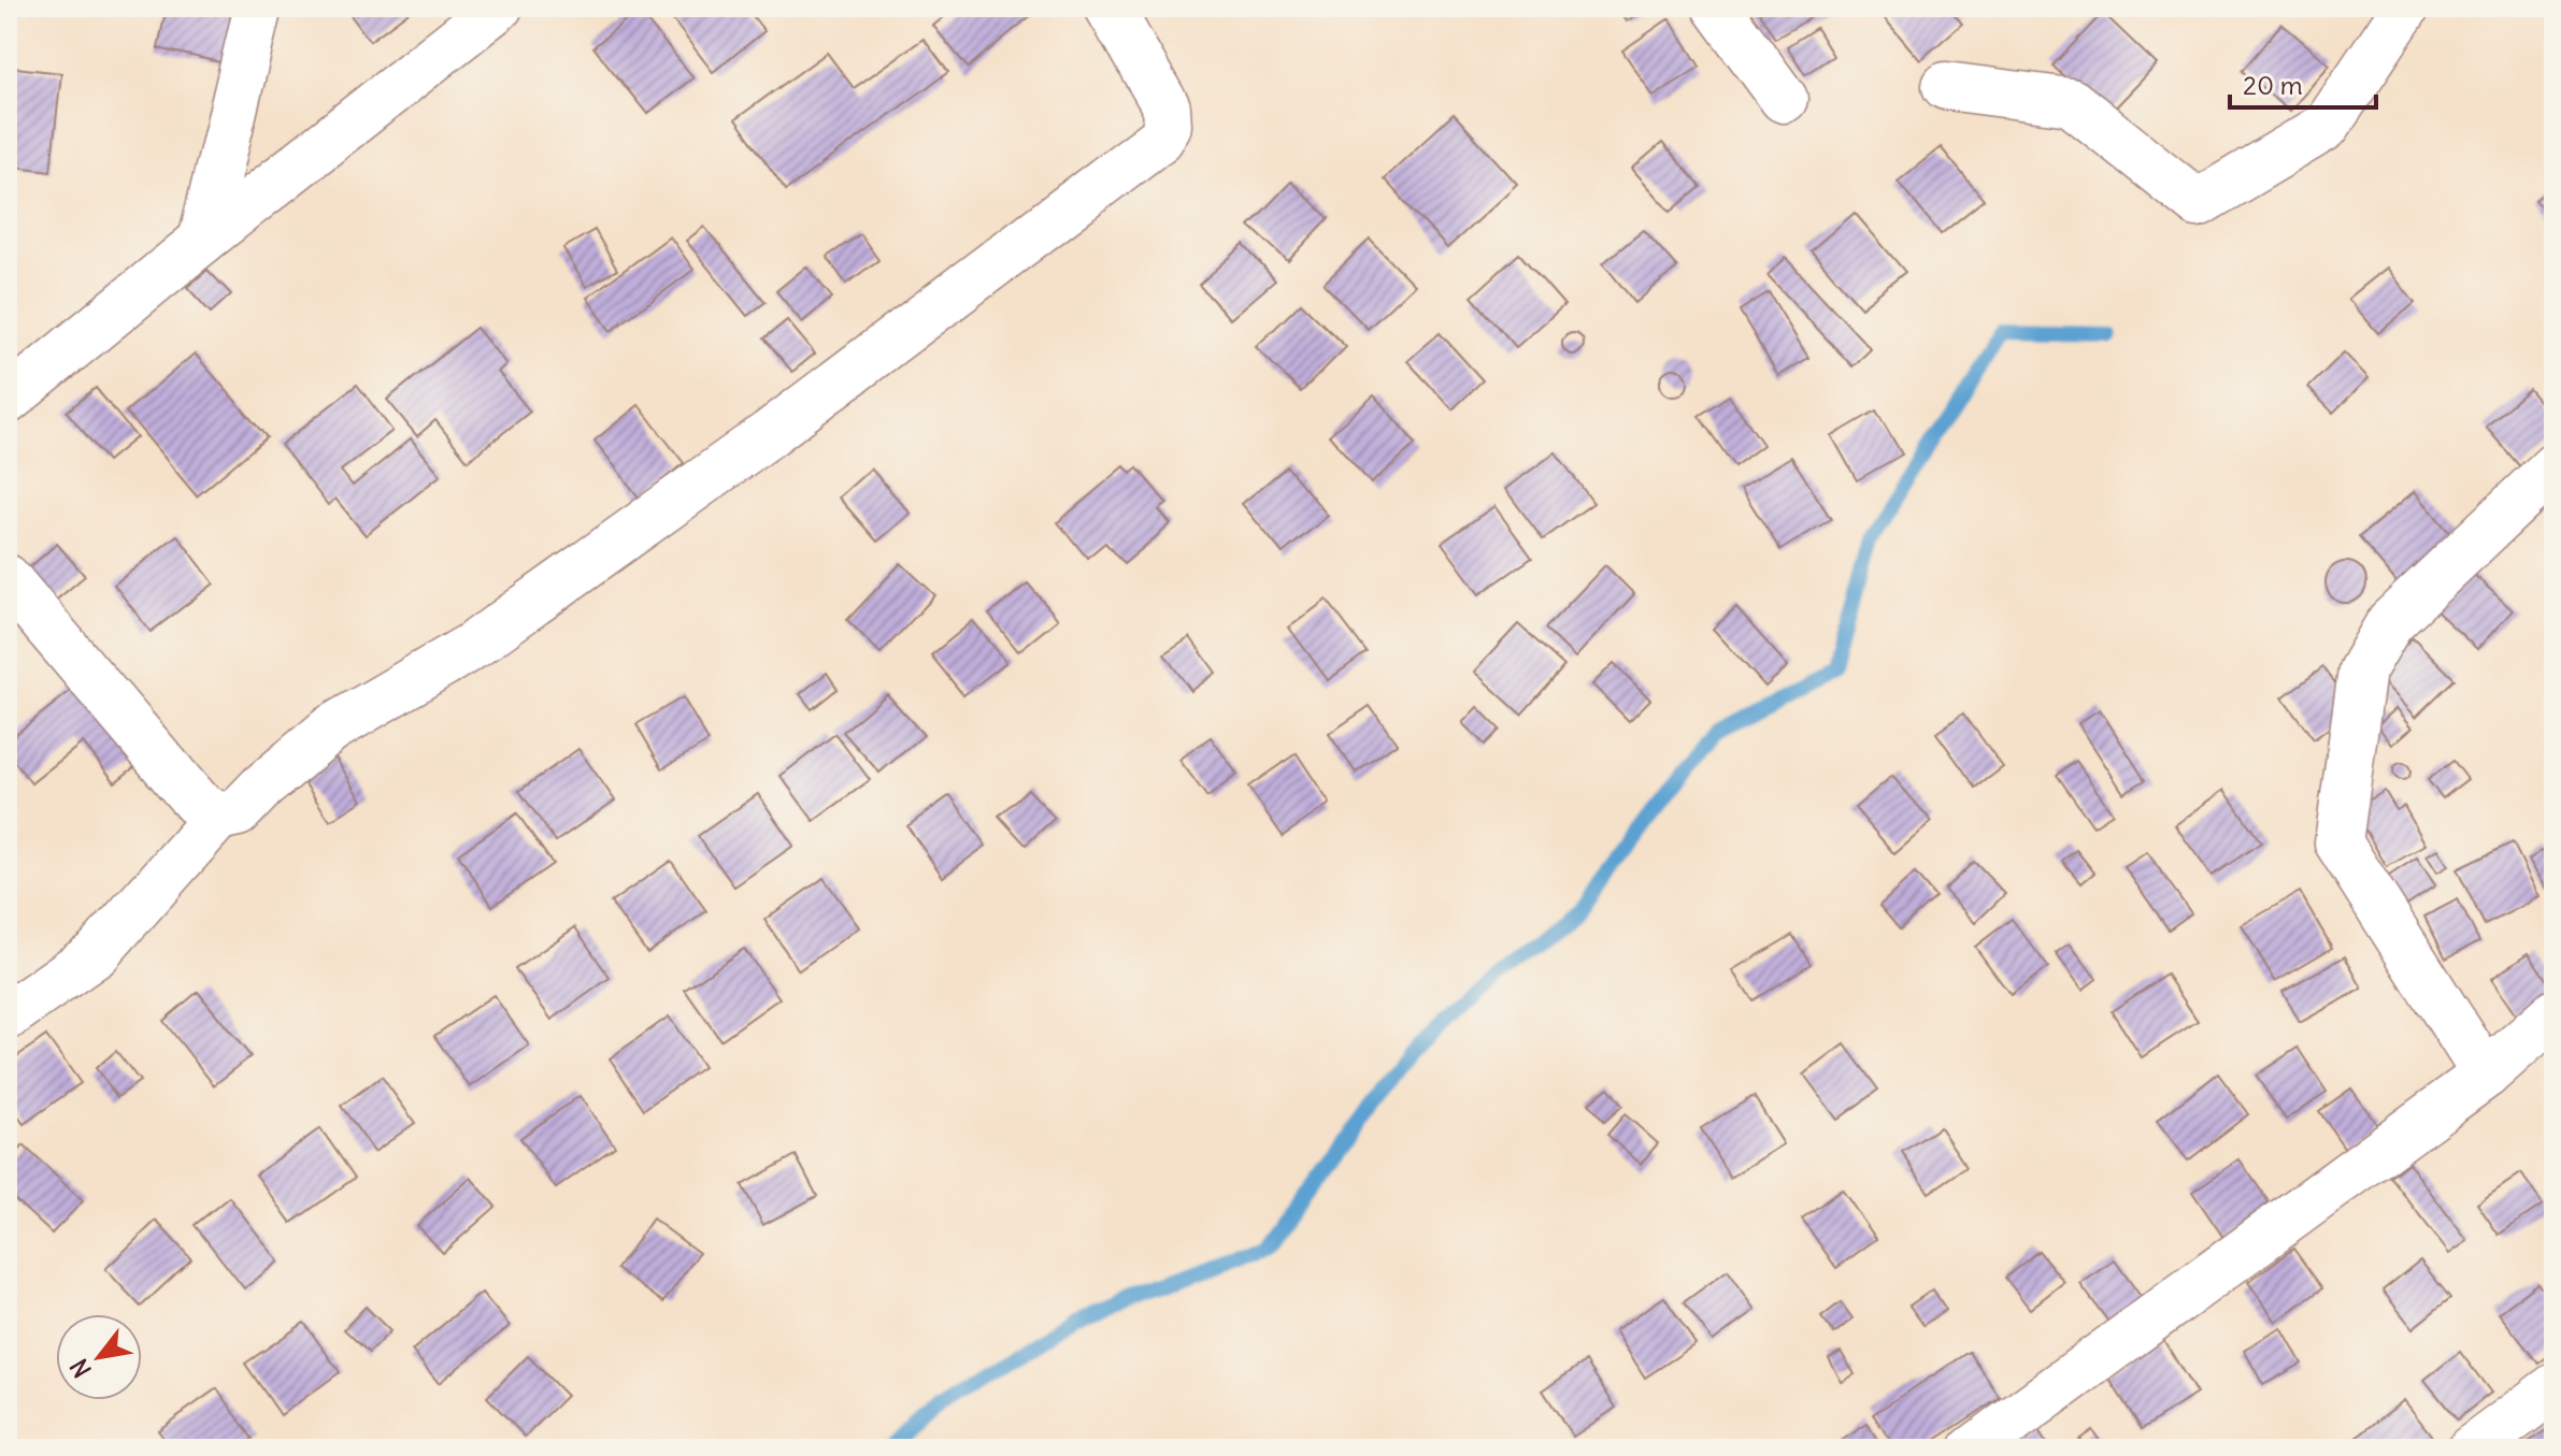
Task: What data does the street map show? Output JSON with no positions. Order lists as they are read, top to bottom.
{
  "scale_bar": "20 m",
  "north": "bottom left"
}
